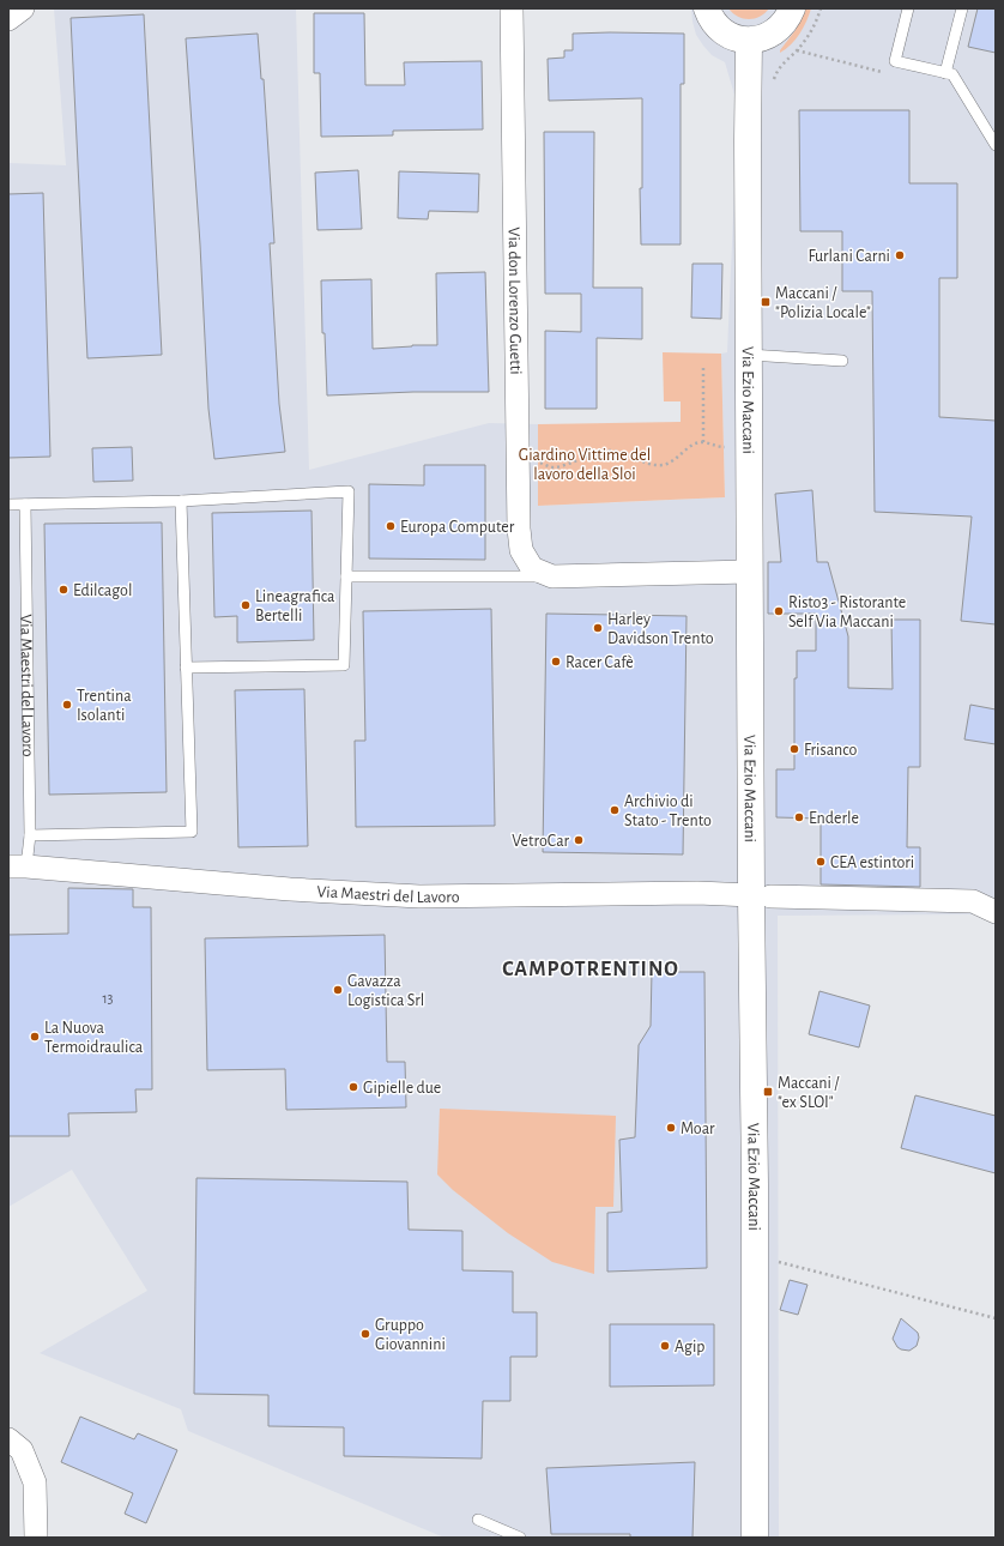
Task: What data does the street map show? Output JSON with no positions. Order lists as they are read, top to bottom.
{
  "streets": {
    "street": ["Via don Lorenzo Guetti", "Via Ezio Maccani", "Via Maestri del Lavoro"]
  },
  "crossings": [
    ["Via don Lorenzo Guetti", "Via Ezio Maccani"],
    ["Via Ezio Maccani", "Via Maestri del Lavoro"]
  ],
  "districts": ["CAMPOTRENTINO"],
  "parks": ["Giardino Vittime del lavoro della Sloi"],
  "places": {
    "other": [
      "Furlani Carni",
      "Europa Computer",
      "Edilcagol",
      "Lineagrafica Bertelli",
      "Risto3 - Ristorante Self Via Maccani",
      "Harley Davidson Trento",
      "Racer Cafè",
      "Trentina Isolanti",
      "Frisanco",
      "Archivio di Stato - Trento",
      "Enderle",
      "VetroCar",
      "CEA estintori",
      "Gavazza Logistica Srl",
      "La Nuova Termoidraulica",
      "Gipielle due",
      "Moar",
      "Gruppo Giovannini",
      "Agip"
    ],
    "transit": ["Maccani / \"Polizia Locale\"", "Maccani / \"ex SLOI\""]
  },
  "house_numbers": ["13"]
}
